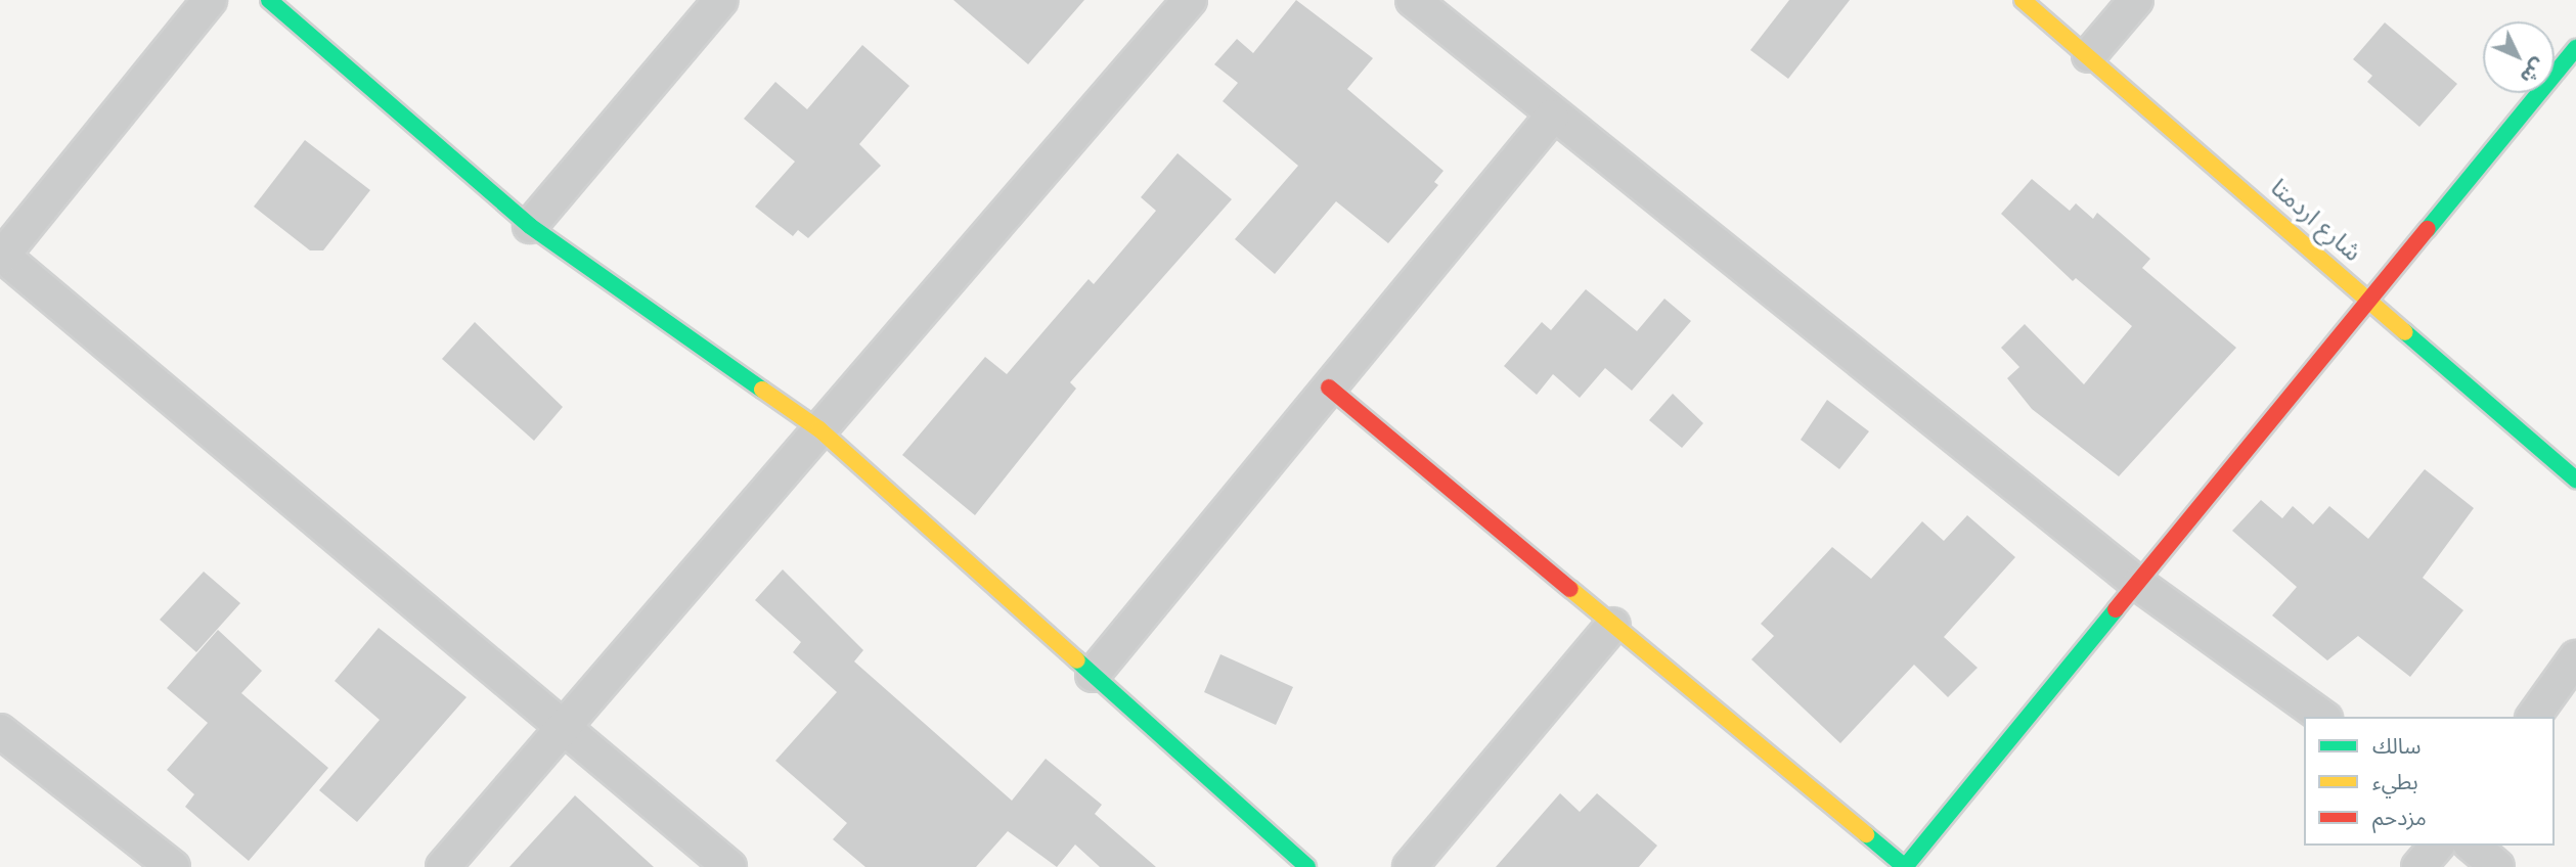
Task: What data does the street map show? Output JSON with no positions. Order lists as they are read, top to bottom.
{
  "streets": {
    "street": ["شارع اردمتا"]
  },
  "legend": ["سالك", "بطيء", "مزدحم"],
  "north": "bottom right"
}
